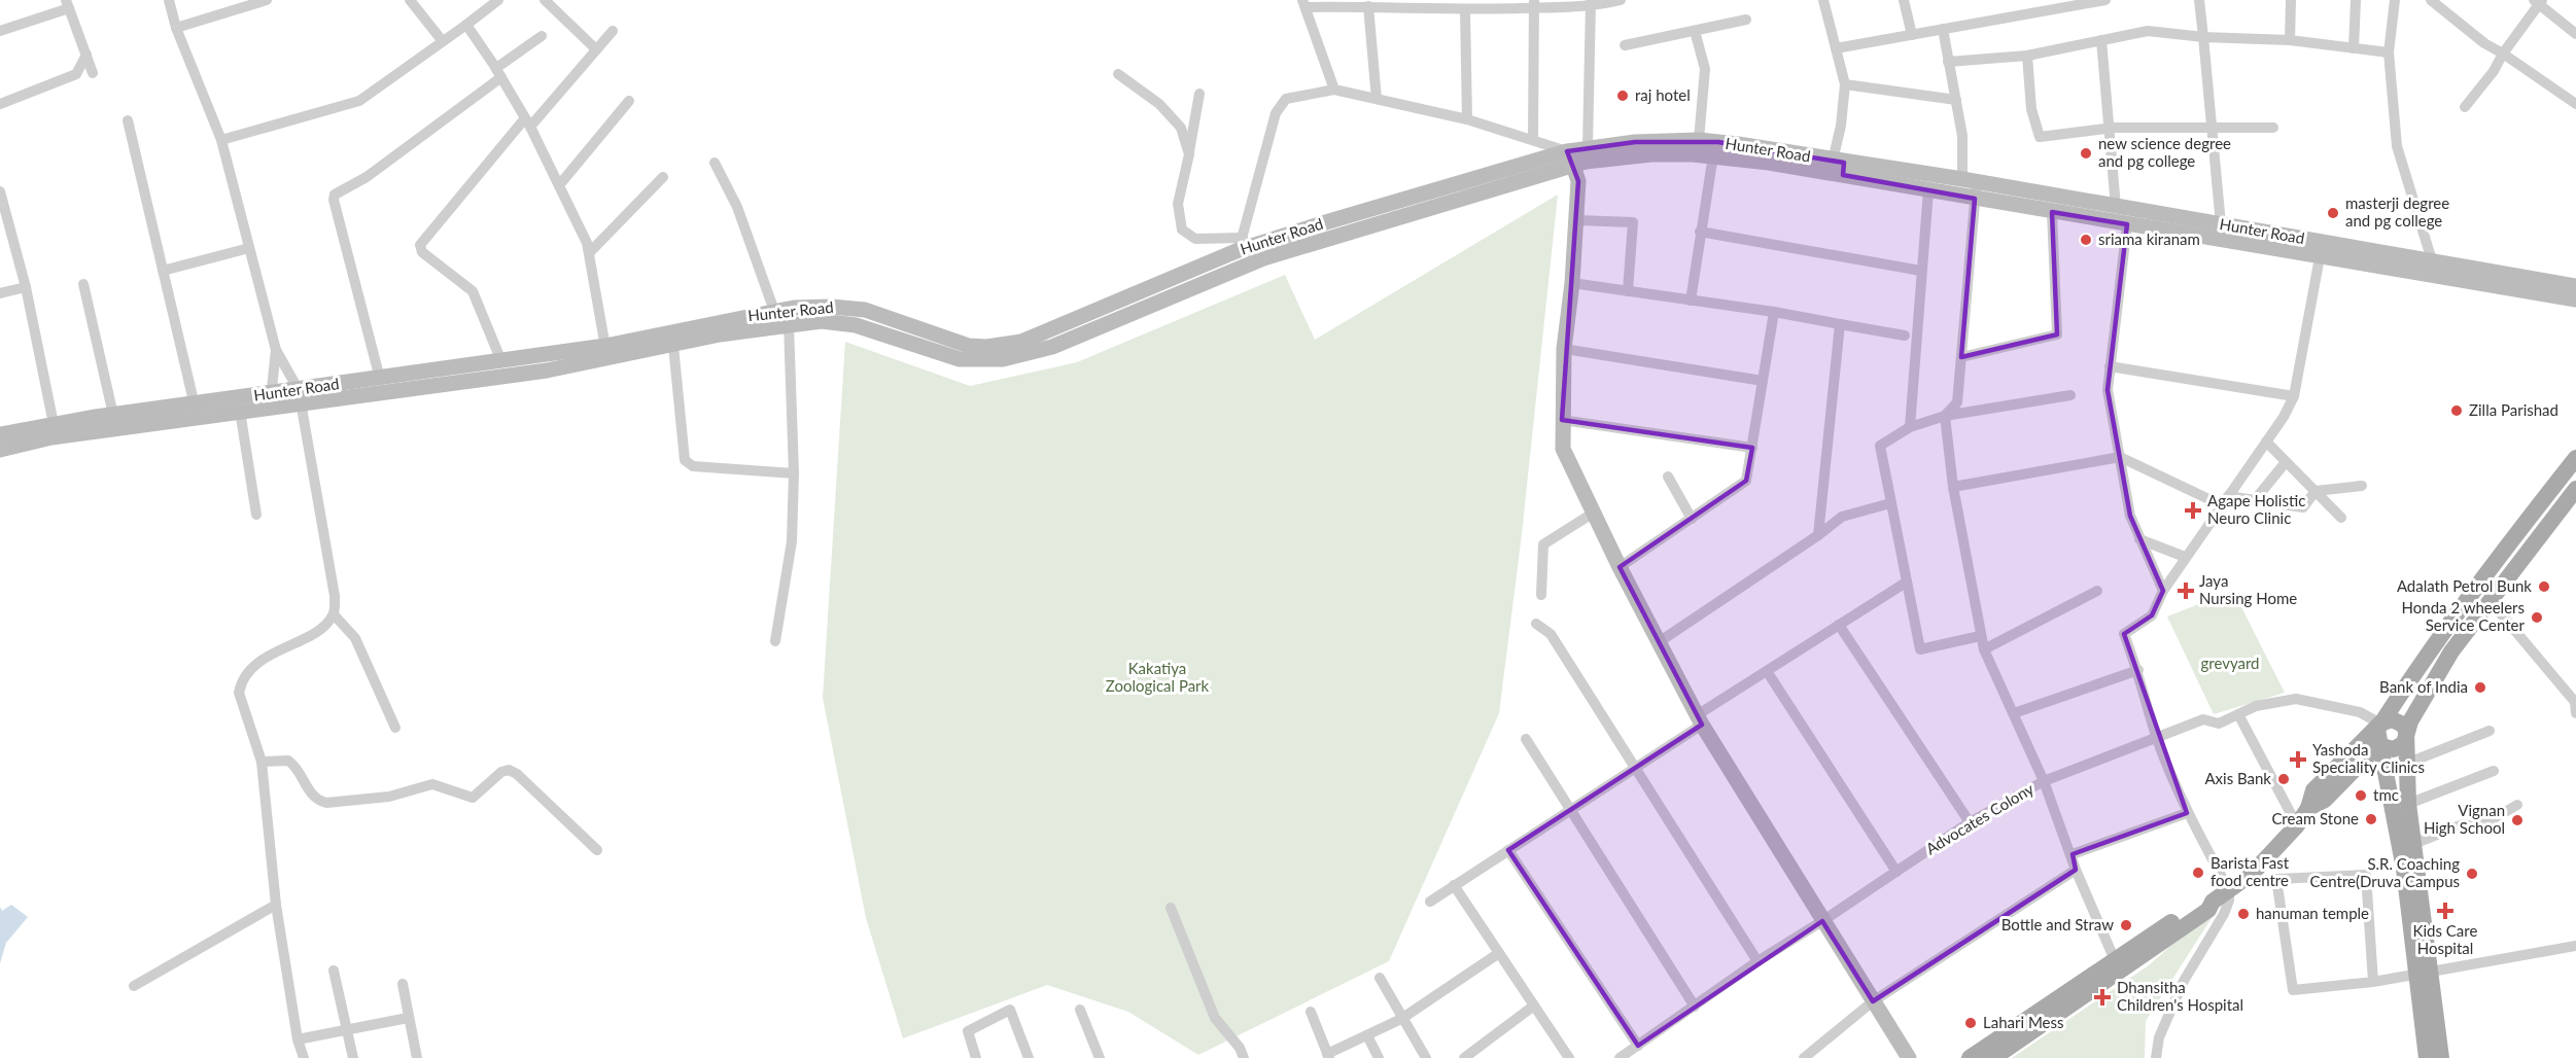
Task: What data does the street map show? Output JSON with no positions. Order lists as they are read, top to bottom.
{
  "streets": {
    "main road": ["Hunter Road"],
    "street": ["Advocates Colony"]
  },
  "parks": ["grevyard", "Kakatiya Zoological Park"],
  "places": {
    "other": [
      "raj hotel",
      "new science degree and pg college",
      "masterji degree and pg college",
      "sriama kiranam",
      "Zilla Parishad",
      "Adalath Petrol Bunk",
      "Honda 2 wheelers Service Center",
      "Bank of India",
      "Axis Bank",
      "tmc",
      "Cream Stone",
      "Vignan High School",
      "Barista Fast food centre",
      "S.R. Coaching Centre(Druva Campus",
      "hanuman temple",
      "Bottle and Straw",
      "Lahari Mess"
    ],
    "health": [
      "Agape Holistic Neuro Clinic",
      "Jaya Nursing Home",
      "Yashoda Speciality Clinics",
      "Kids Care Hospital",
      "Dhansitha Children's Hospital"
    ]
  }
}
